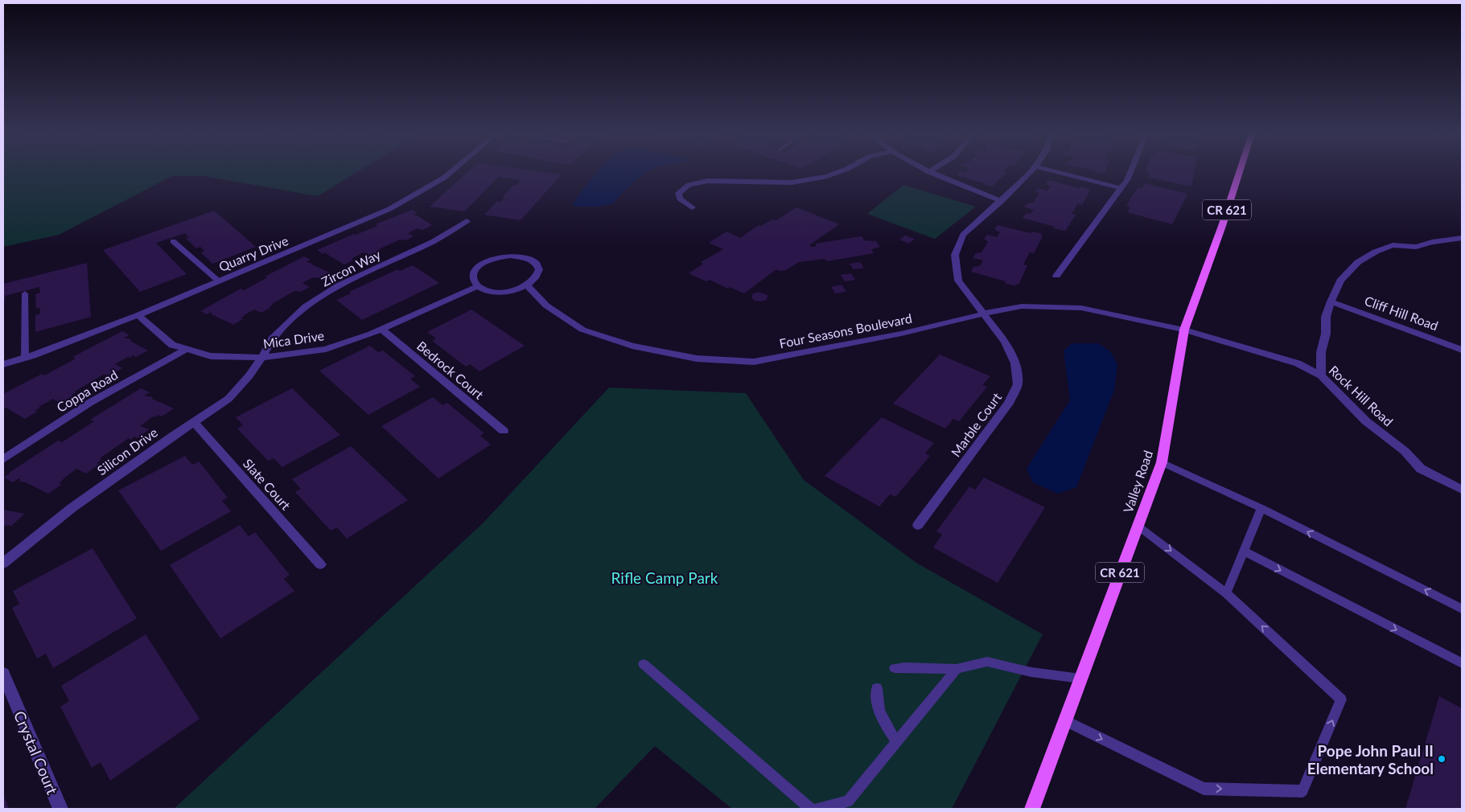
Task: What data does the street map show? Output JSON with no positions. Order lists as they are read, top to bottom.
{
  "streets": {
    "main road": ["CR 621", "Valley Road"],
    "street": [
      "Quarry Drive",
      "Zircon Way",
      "Cliff Hill Road",
      "Four Seasons Boulevard",
      "Mica Drive",
      "Bedrock Court",
      "Coppa Road",
      "Rock Hill Road",
      "Marble Court",
      "Silicon Drive",
      "Slate Court",
      "Crystal Court"
    ]
  },
  "crossings": [
    ["Quarry Drive", "Mica Drive"],
    ["Zircon Way", "Mica Drive"],
    ["Zircon Way", "Silicon Drive"],
    ["Four Seasons Boulevard", "Rock Hill Road"],
    ["Four Seasons Boulevard", "Marble Court"],
    ["Four Seasons Boulevard", "Valley Road"],
    ["Mica Drive", "Bedrock Court"],
    ["Mica Drive", "Coppa Road"],
    ["Mica Drive", "Silicon Drive"],
    ["Rock Hill Road", "Valley Road"],
    ["Silicon Drive", "Slate Court"]
  ],
  "parks": ["Rifle Camp Park"],
  "places": ["Pope John Paul II Elementary School"]
}
